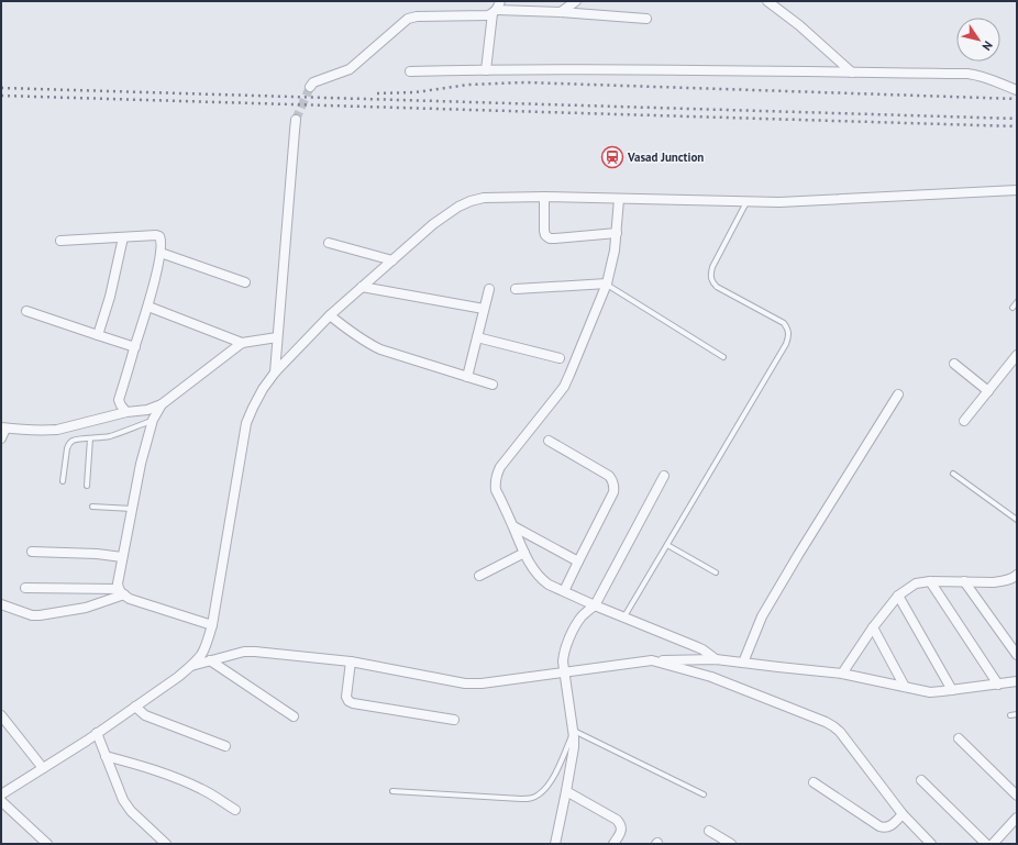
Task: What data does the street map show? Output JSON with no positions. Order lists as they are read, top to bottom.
{
  "places": {
    "station": ["Vasad Junction"]
  },
  "north": "bottom right"
}
